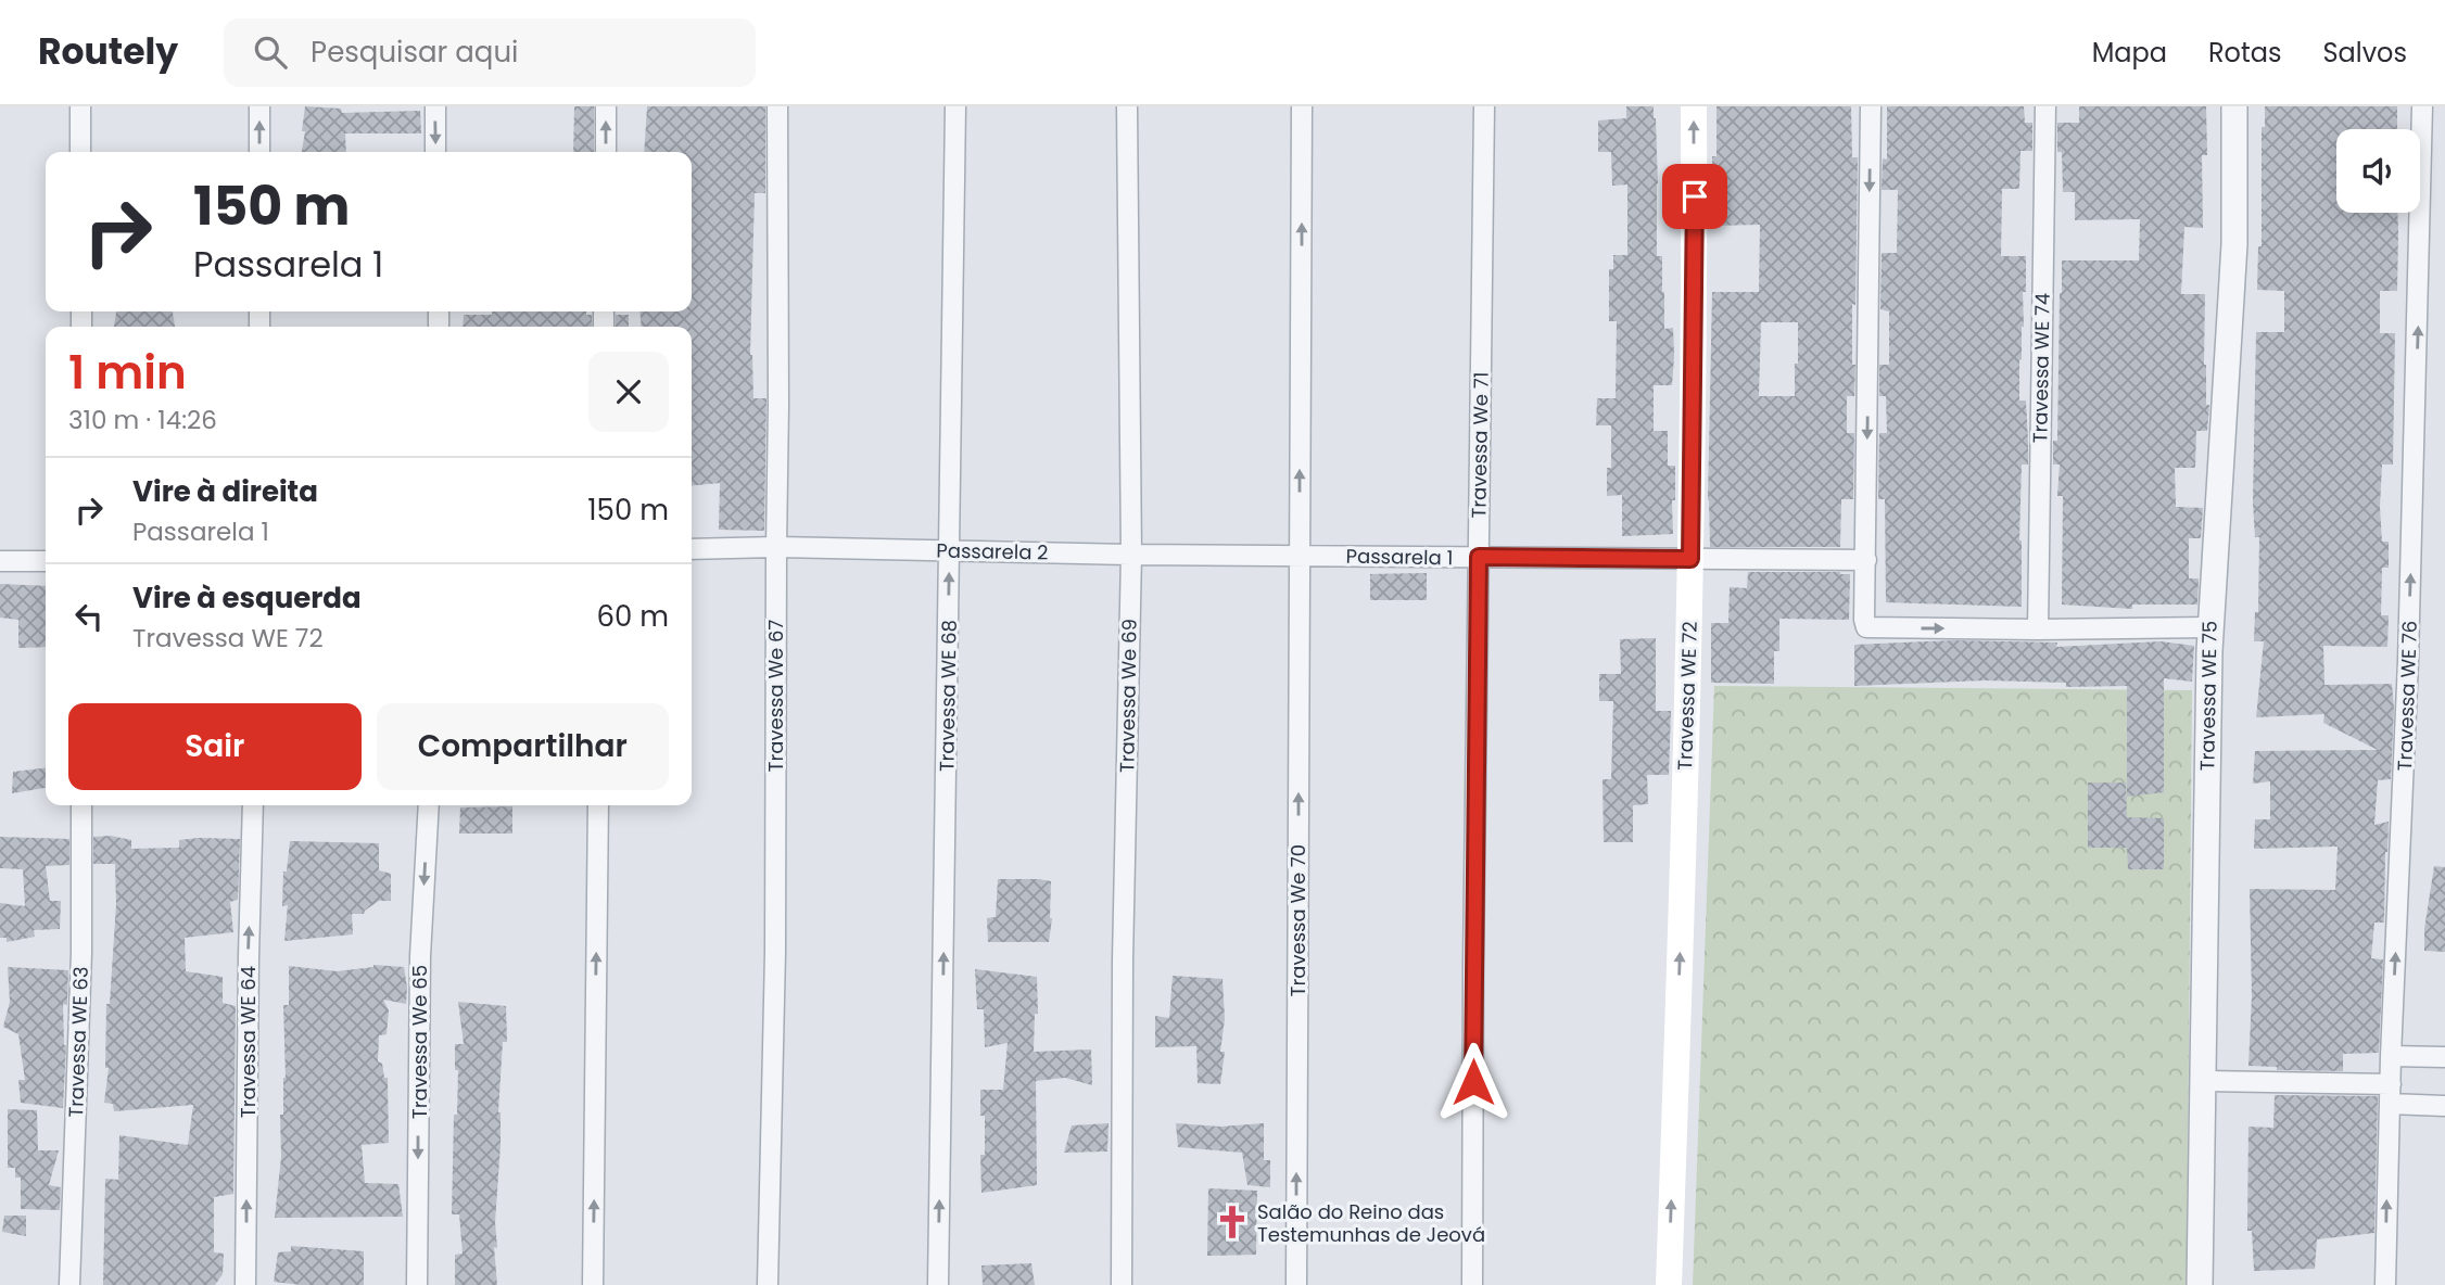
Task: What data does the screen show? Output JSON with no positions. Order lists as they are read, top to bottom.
{
  "streets": {
    "main road": ["Travessa WE 72"],
    "street": [
      "Travessa WE 74",
      "Travessa We 71",
      "Passarela 2",
      "Passarela 1",
      "Travessa We 67",
      "Travessa WE 68",
      "Travessa We 69",
      "Travessa WE 75",
      "Travessa WE 76",
      "Travessa We 70",
      "Travessa WE 63",
      "Travessa WE 64",
      "Travessa We 65"
    ]
  },
  "crossings": [
    ["Travessa We 71", "Passarela 1"],
    ["Passarela 2", "Passarela 1"],
    ["Passarela 2", "Travessa We 67"],
    ["Passarela 2", "Travessa WE 68"],
    ["Passarela 2", "Travessa We 69"],
    ["Passarela 2", "Travessa We 70"],
    ["Passarela 1", "Travessa WE 72"],
    ["Passarela 1", "Travessa We 70"]
  ],
  "one_way": [
    "Travessa WE 68",
    "Travessa WE 72",
    "Travessa WE 76",
    "Travessa We 70",
    "Travessa WE 64",
    "Travessa We 65"
  ],
  "places": {
    "church": ["Salão do Reino das Testemunhas de Jeová"]
  },
  "page": {
    "header": "Routely",
    "search": "Pesquisar aqui",
    "nav": ["Mapa", "Rotas", "Salvos"],
    "turn": ["150 m", "Passarela 1"],
    "heading": ["1 min", "310 m · 14:26"],
    "list": [
      {
        "name": "Vire à direita",
        "note": "Passarela 1",
        "value": "150 m"
      },
      {
        "name": "Vire à esquerda",
        "note": "Travessa WE 72",
        "value": "60 m"
      }
    ],
    "buttons": ["Sair", "Compartilhar"]
  }
}
